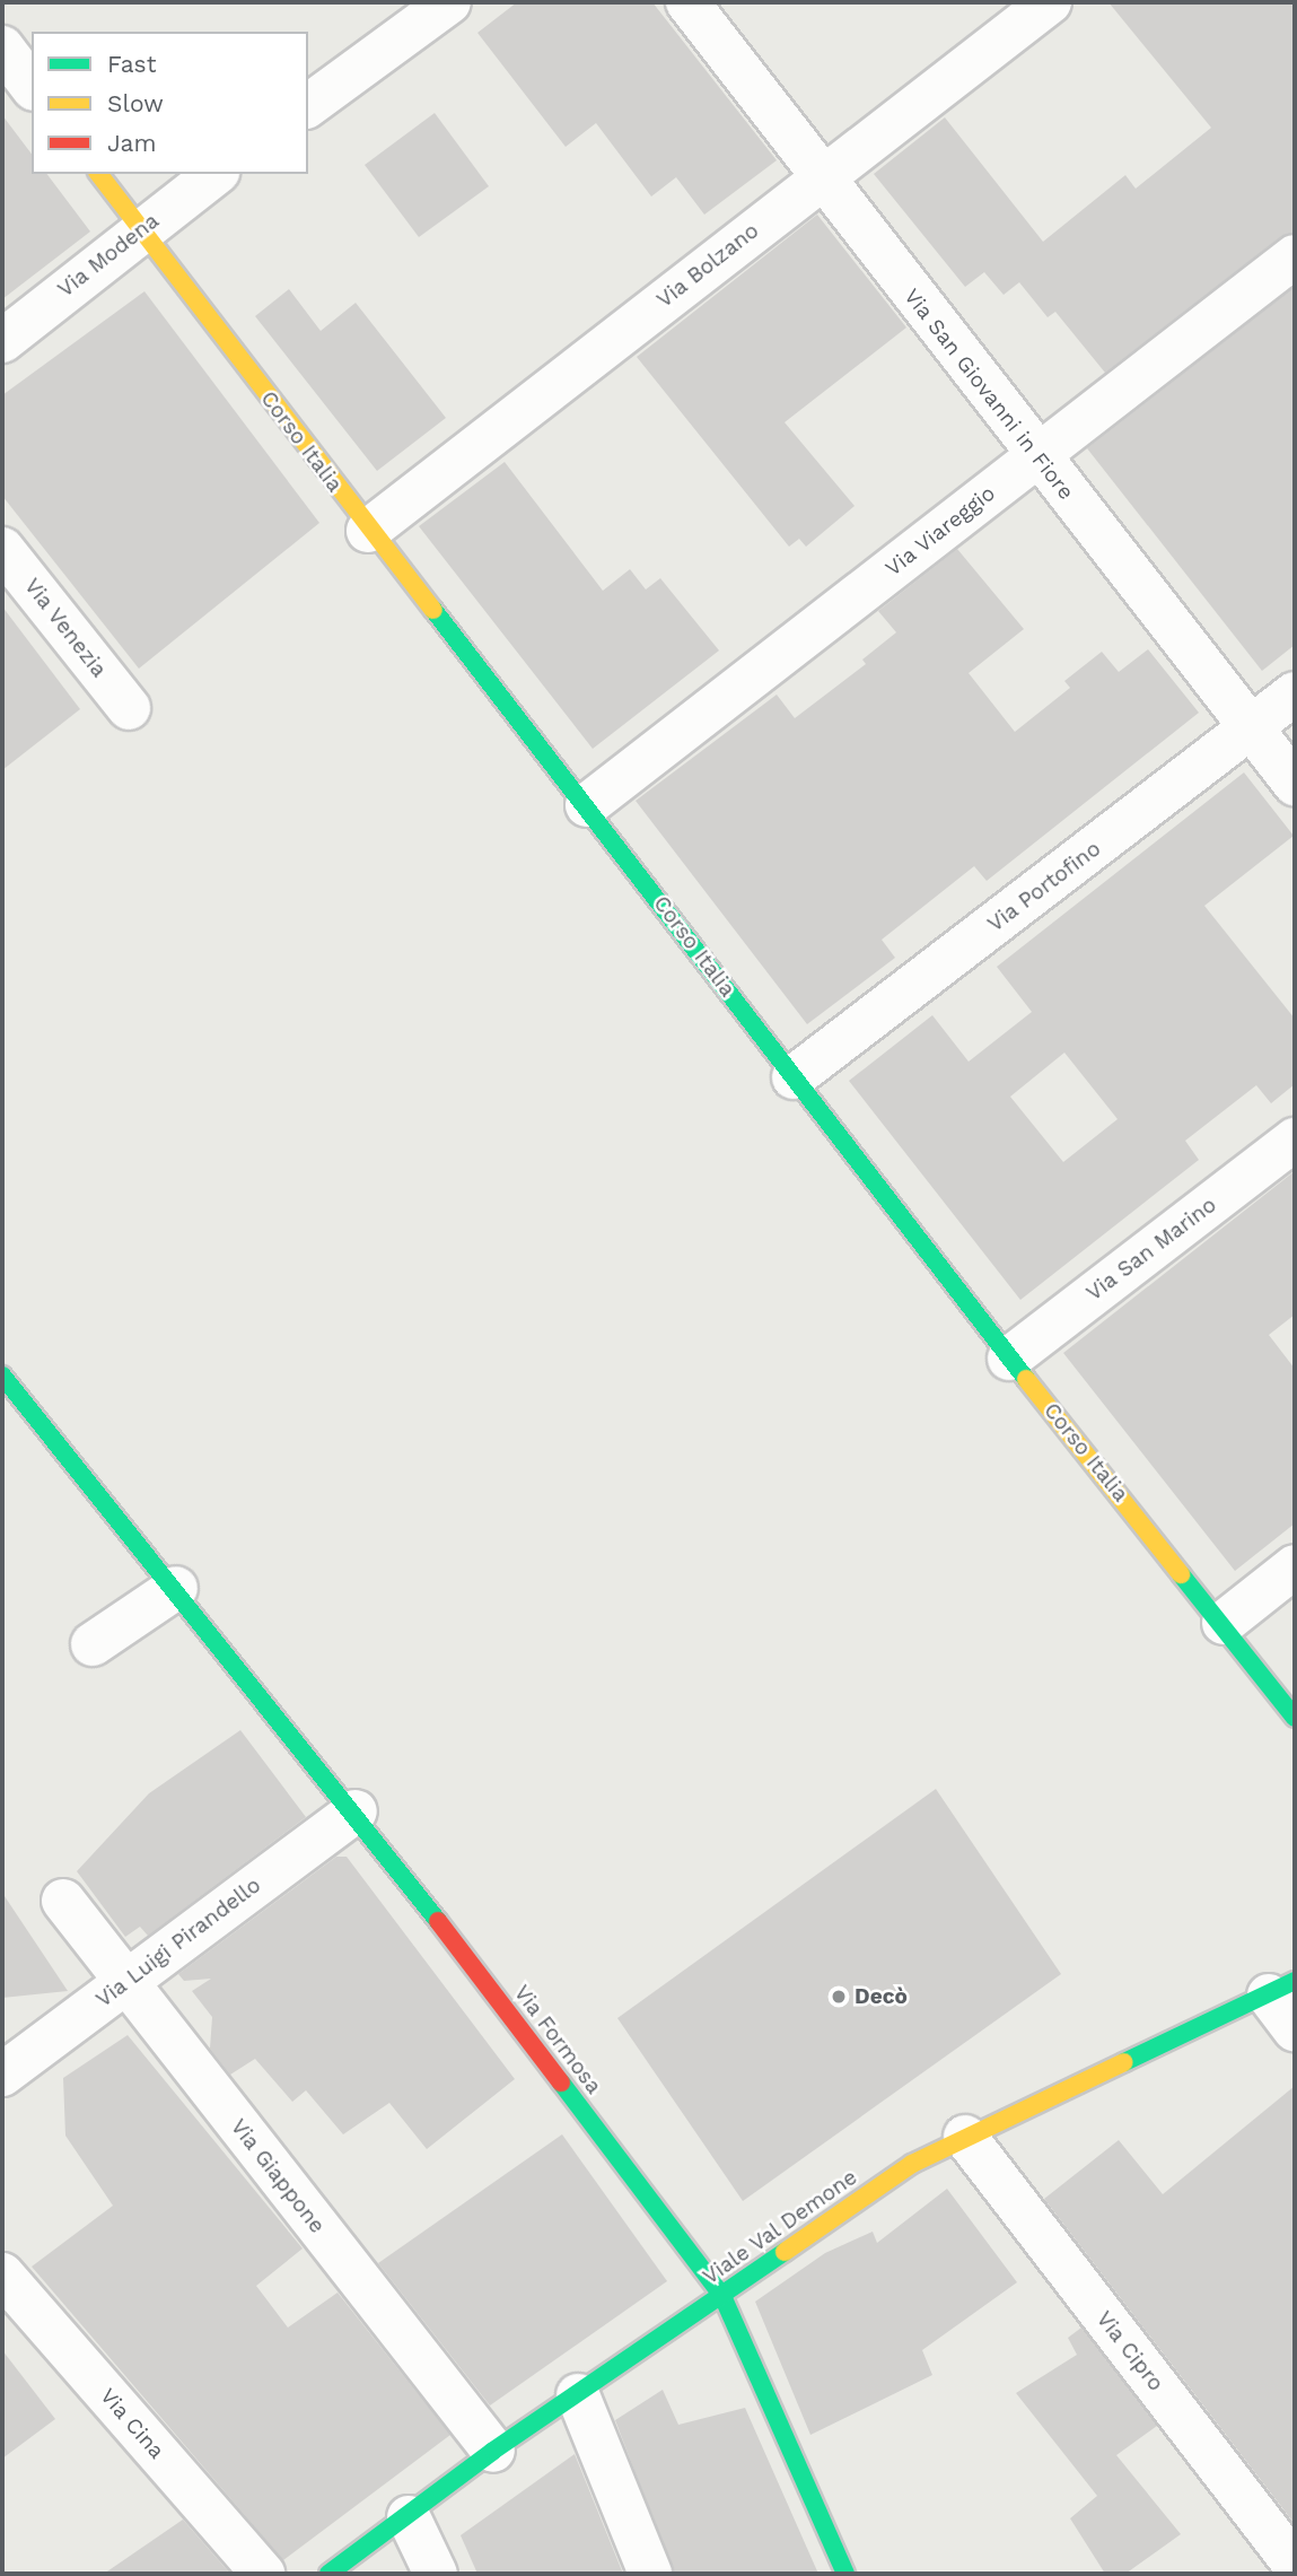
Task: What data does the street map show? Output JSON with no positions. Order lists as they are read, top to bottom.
{
  "streets": {
    "street": [
      "Via Modena",
      "Via Bolzano",
      "Via San Giovanni in Fiore",
      "Corso Italia",
      "Via Viareggio",
      "Via Venezia",
      "Via Portofino",
      "Via San Marino",
      "Via Luigi Pirandello",
      "Via Formosa",
      "Via Giappone",
      "Viale Val Demone",
      "Via Cipro",
      "Via Cina"
    ]
  },
  "crossings": [
    ["Via Modena", "Corso Italia"],
    ["Via Bolzano", "Via San Giovanni in Fiore"],
    ["Via Bolzano", "Corso Italia"],
    ["Via San Giovanni in Fiore", "Via Viareggio"],
    ["Via San Giovanni in Fiore", "Via Portofino"],
    ["Corso Italia", "Via Viareggio"],
    ["Corso Italia", "Via Portofino"],
    ["Corso Italia", "Via San Marino"],
    ["Via Luigi Pirandello", "Via Formosa"],
    ["Via Luigi Pirandello", "Via Giappone"],
    ["Via Formosa", "Viale Val Demone"],
    ["Via Giappone", "Viale Val Demone"],
    ["Viale Val Demone", "Via Cipro"]
  ],
  "places": ["Decò"],
  "legend": ["Fast", "Slow", "Jam"]
}
